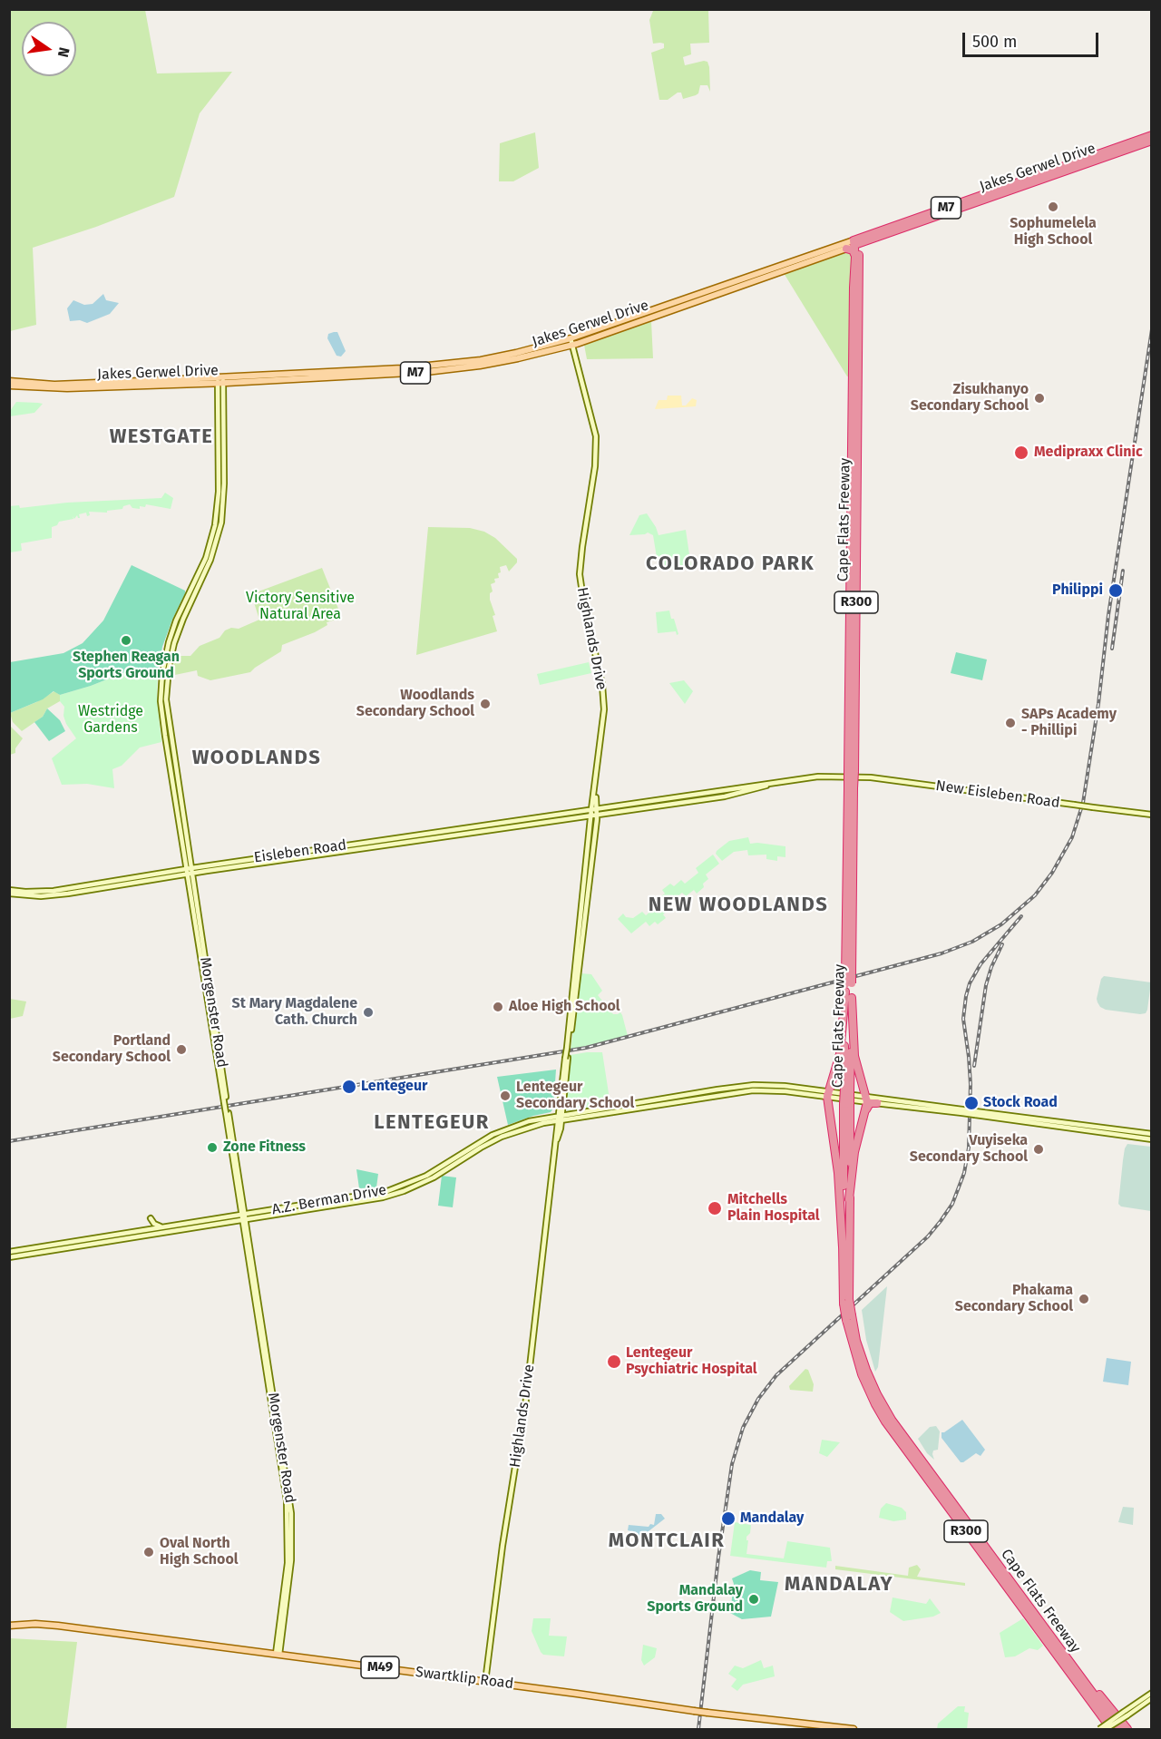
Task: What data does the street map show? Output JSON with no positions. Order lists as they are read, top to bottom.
{
  "streets": {
    "highway": [
      "Jakes Gerwel Drive",
      "M7",
      "Cape Flats Freeway",
      "R300"
    ],
    "main road": [
      "Highlands Drive",
      "New Eisleben Road",
      "Eisleben Road",
      "Morgenster Road",
      "A.Z. Berman Drive",
      "M49",
      "Swartklip Road"
    ]
  },
  "crossings": [
    ["Jakes Gerwel Drive", "Cape Flats Freeway"],
    ["Jakes Gerwel Drive", "Highlands Drive"],
    ["Jakes Gerwel Drive", "Morgenster Road"],
    ["Cape Flats Freeway", "New Eisleben Road"],
    ["Highlands Drive", "New Eisleben Road"],
    ["Highlands Drive", "Eisleben Road"],
    ["Highlands Drive", "A.Z. Berman Drive"],
    ["Highlands Drive", "Swartklip Road"],
    ["New Eisleben Road", "Eisleben Road"],
    ["Eisleben Road", "Morgenster Road"],
    ["Morgenster Road", "A.Z. Berman Drive"],
    ["Morgenster Road", "Swartklip Road"]
  ],
  "districts": [
    "WESTGATE",
    "COLORADO PARK",
    "WOODLANDS",
    "NEW WOODLANDS",
    "LENTEGEUR",
    "MONTCLAIR",
    "MANDALAY"
  ],
  "parks": ["Victory Sensitive Natural Area", "Westridge Gardens"],
  "places": [
    "Sophumelela High School",
    "Zisukhanyo Secondary School",
    "Medipraxx Clinic",
    "Philippi",
    "Stephen Reagan Sports Ground",
    "Woodlands Secondary School",
    "SAPs Academy - Phillipi",
    "Aloe High School",
    "St Mary Magdalene Cath. Church",
    "Portland Secondary School",
    "Lentegeur",
    "Lentegeur Secondary School",
    "Stock Road",
    "Zone Fitness",
    "Vuyiseka Secondary School",
    "Mitchells Plain Hospital",
    "Phakama Secondary School",
    "Lentegeur Psychiatric Hospital",
    "Mandalay",
    "Oval North High School",
    "Mandalay Sports Ground"
  ],
  "scale_bar": "500 m",
  "north": "right"
}
